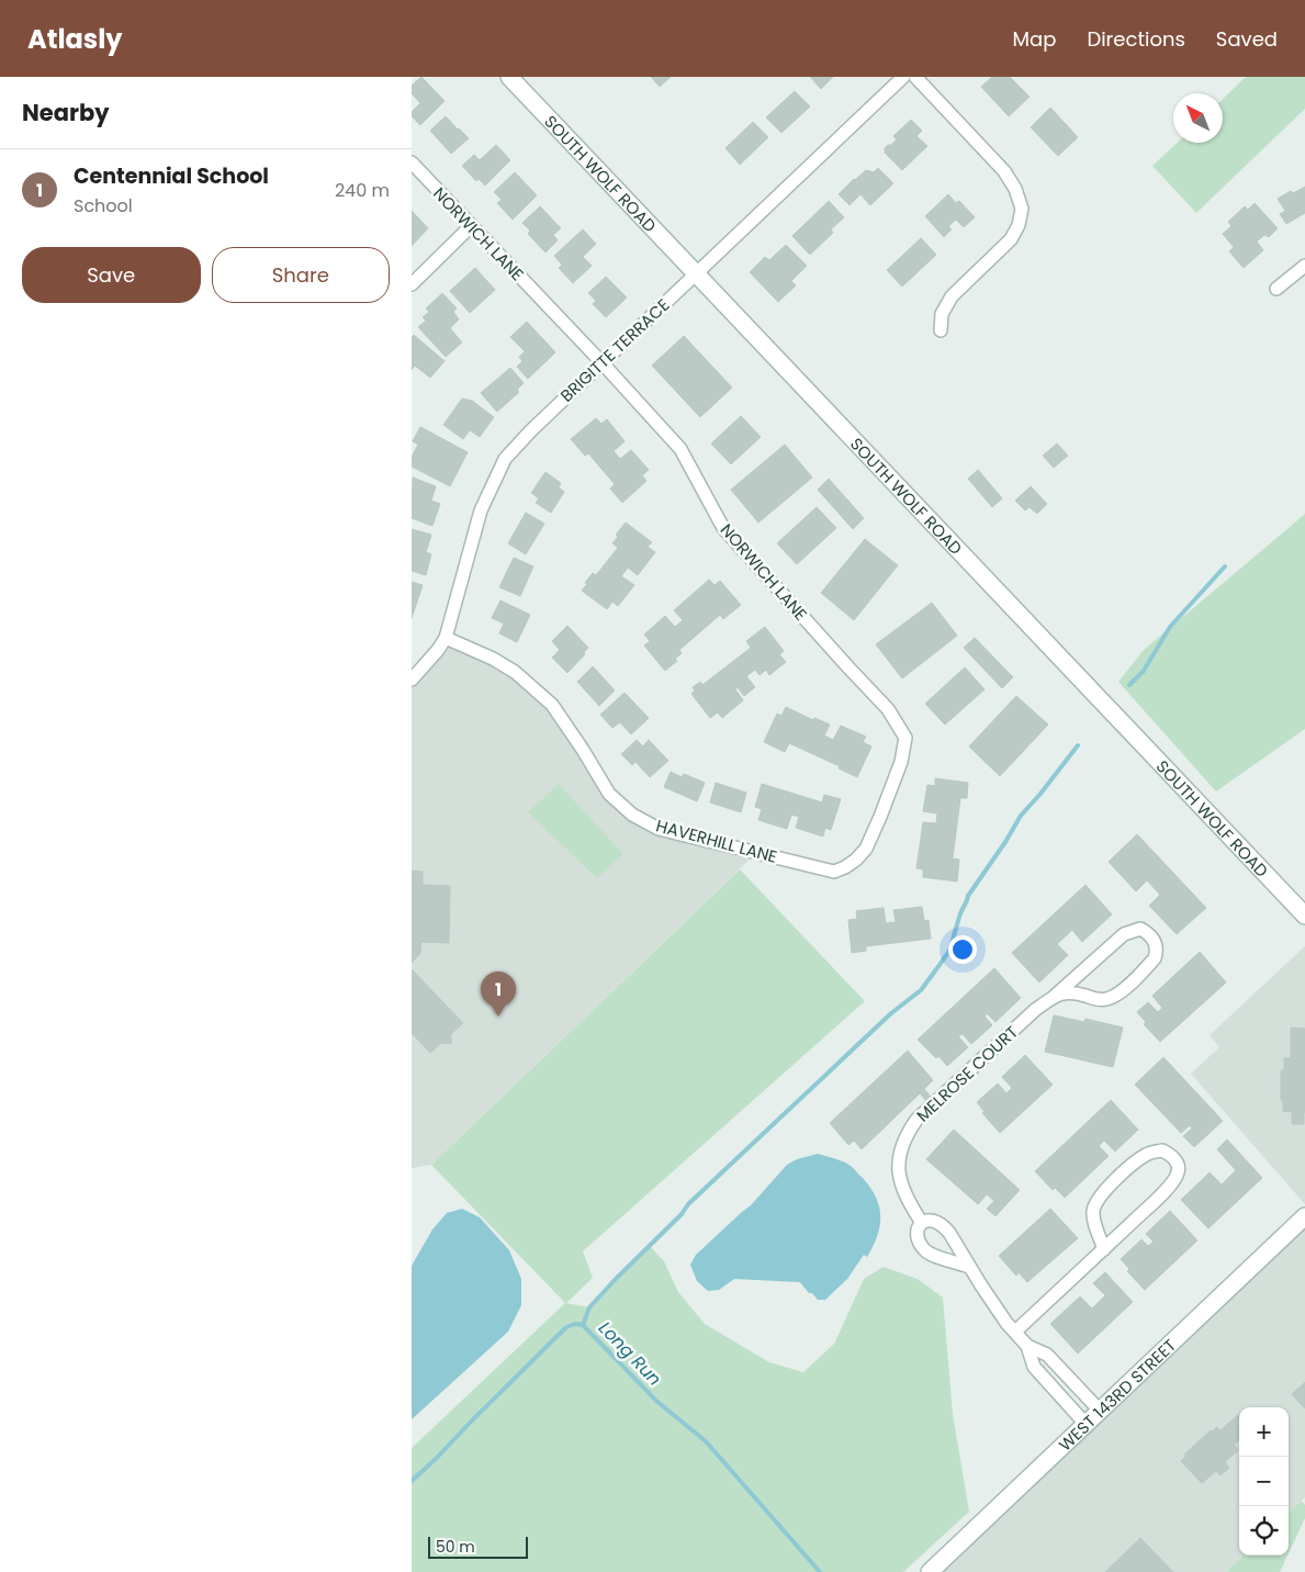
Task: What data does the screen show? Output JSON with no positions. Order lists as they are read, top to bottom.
{
  "streets": {
    "main road": ["SOUTH WOLF ROAD", "WEST 143RD STREET"],
    "street": [
      "NORWICH LANE",
      "BRIGITTE TERRACE",
      "HAVERHILL LANE",
      "MELROSE COURT"
    ]
  },
  "crossings": [
    ["SOUTH WOLF ROAD", "BRIGITTE TERRACE"],
    ["NORWICH LANE", "BRIGITTE TERRACE"],
    ["NORWICH LANE", "HAVERHILL LANE"],
    ["BRIGITTE TERRACE", "HAVERHILL LANE"]
  ],
  "water": ["Long Run"],
  "scale_bar": "50 m",
  "north": "top left",
  "page": {
    "header": "Atlasly",
    "nav": ["Map", "Directions", "Saved"],
    "heading": "Nearby",
    "list": [
      {
        "mark": "1",
        "name": "Centennial School",
        "note": "School",
        "value": "240 m"
      }
    ],
    "buttons": ["Save", "Share"],
    "pins": "1",
    "map_buttons": ["+", "−"],
    "scale": "50 m"
  }
}
